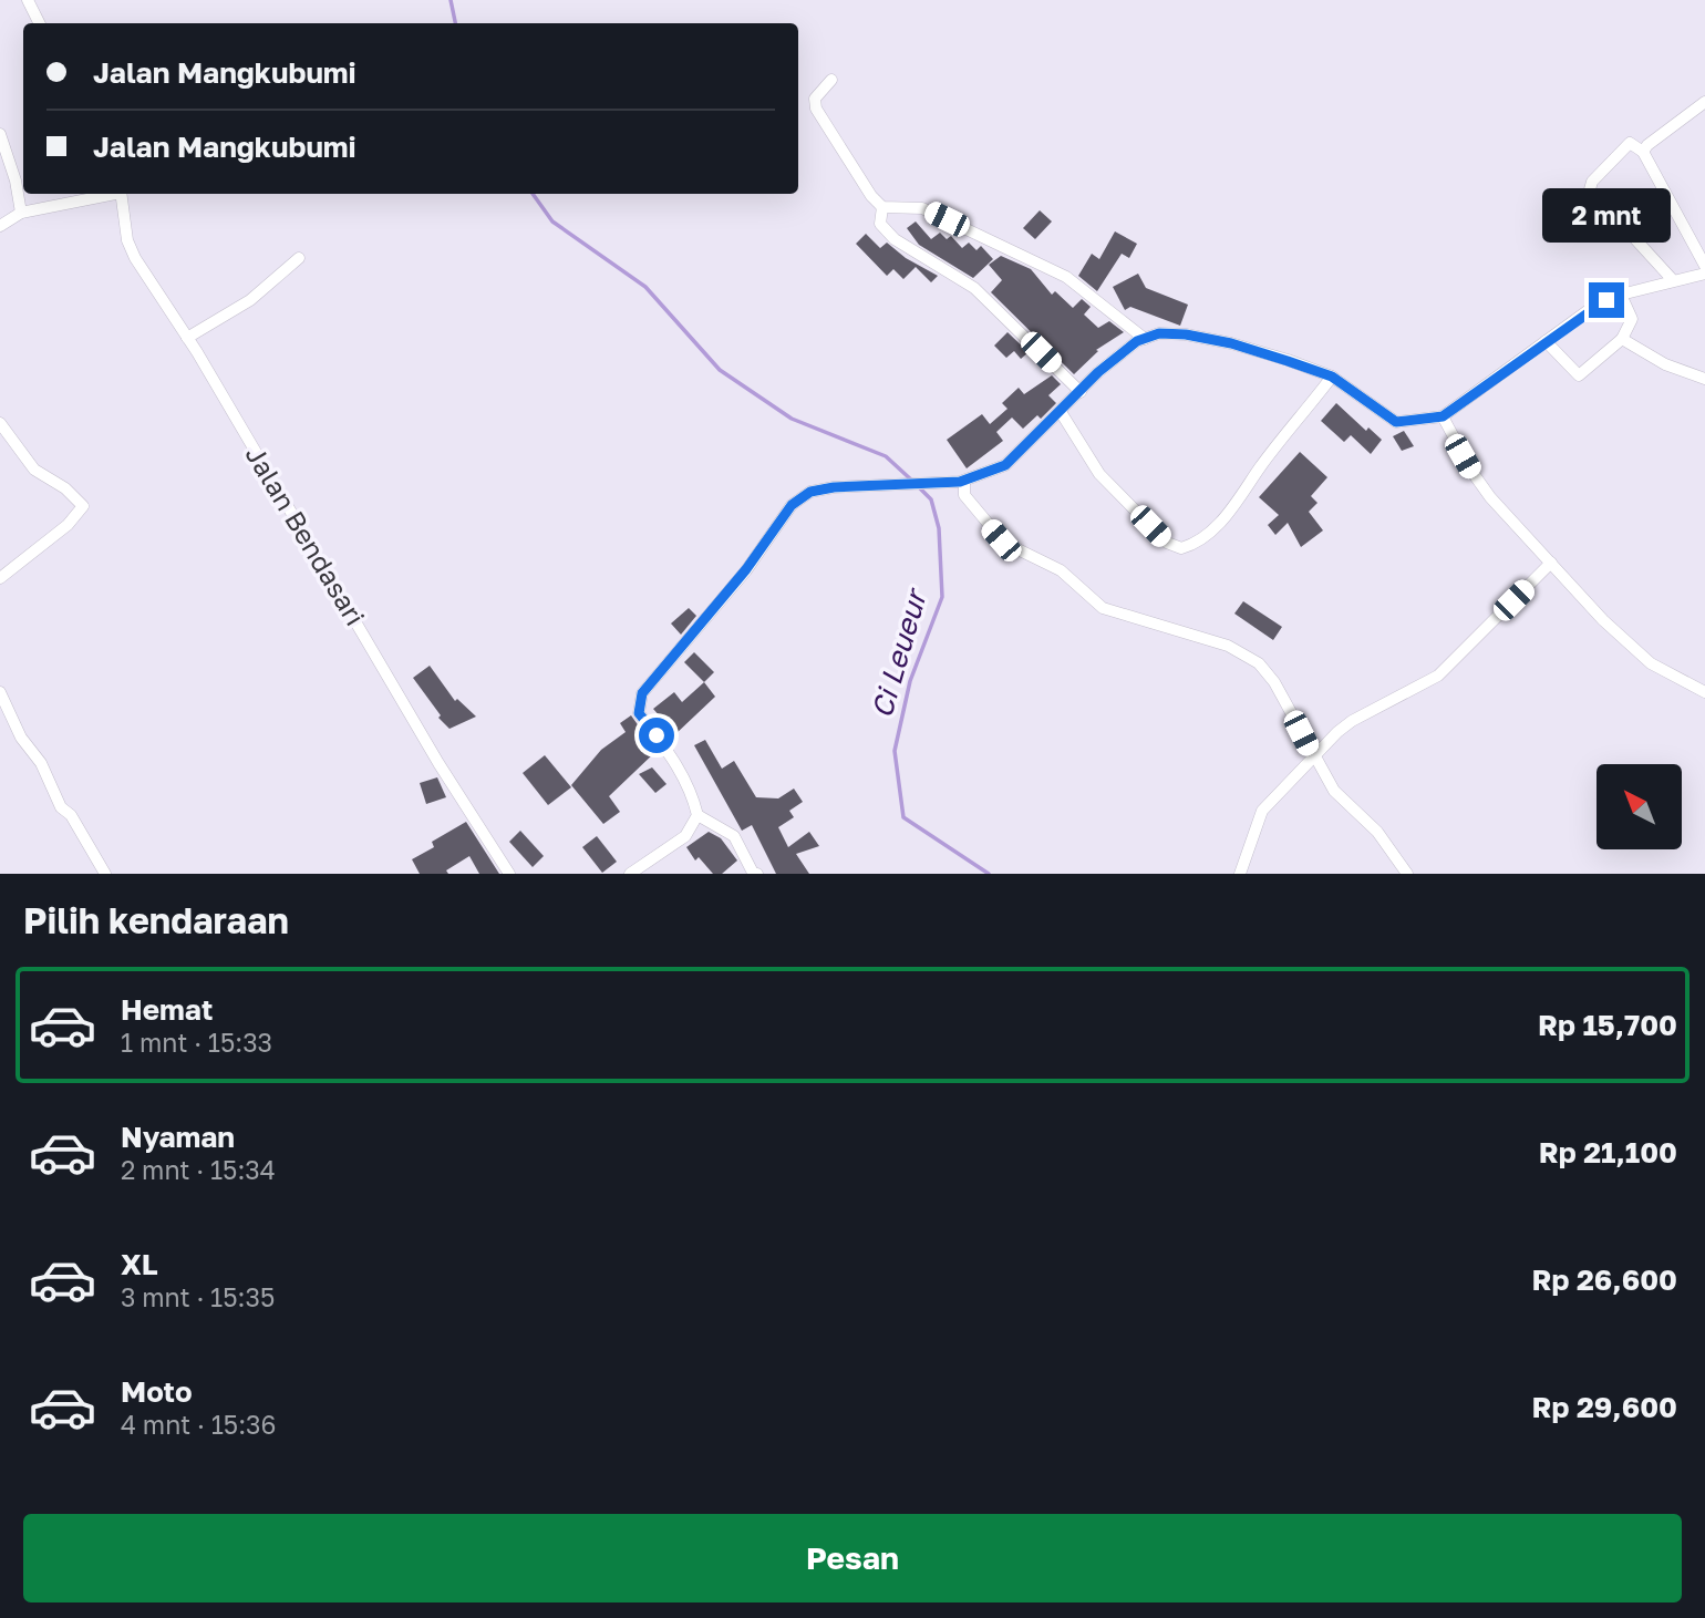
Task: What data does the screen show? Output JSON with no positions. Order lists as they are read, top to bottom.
{
  "streets": {
    "street": ["Jalan Bendasari"]
  },
  "water": ["Ci Leueur"],
  "north": "top left",
  "page": {
    "banner": ["Jalan Mangkubumi", "Jalan Mangkubumi"],
    "bubble": "2 mnt",
    "heading": "Pilih kendaraan",
    "list": [
      {
        "name": "Hemat",
        "note": "1 mnt · 15:33",
        "value": "Rp 15,700"
      },
      {
        "name": "Nyaman",
        "note": "2 mnt · 15:34",
        "value": "Rp 21,100"
      },
      {
        "name": "XL",
        "note": "3 mnt · 15:35",
        "value": "Rp 26,600"
      },
      {
        "name": "Moto",
        "note": "4 mnt · 15:36",
        "value": "Rp 29,600"
      }
    ],
    "buttons": "Pesan"
  }
}
